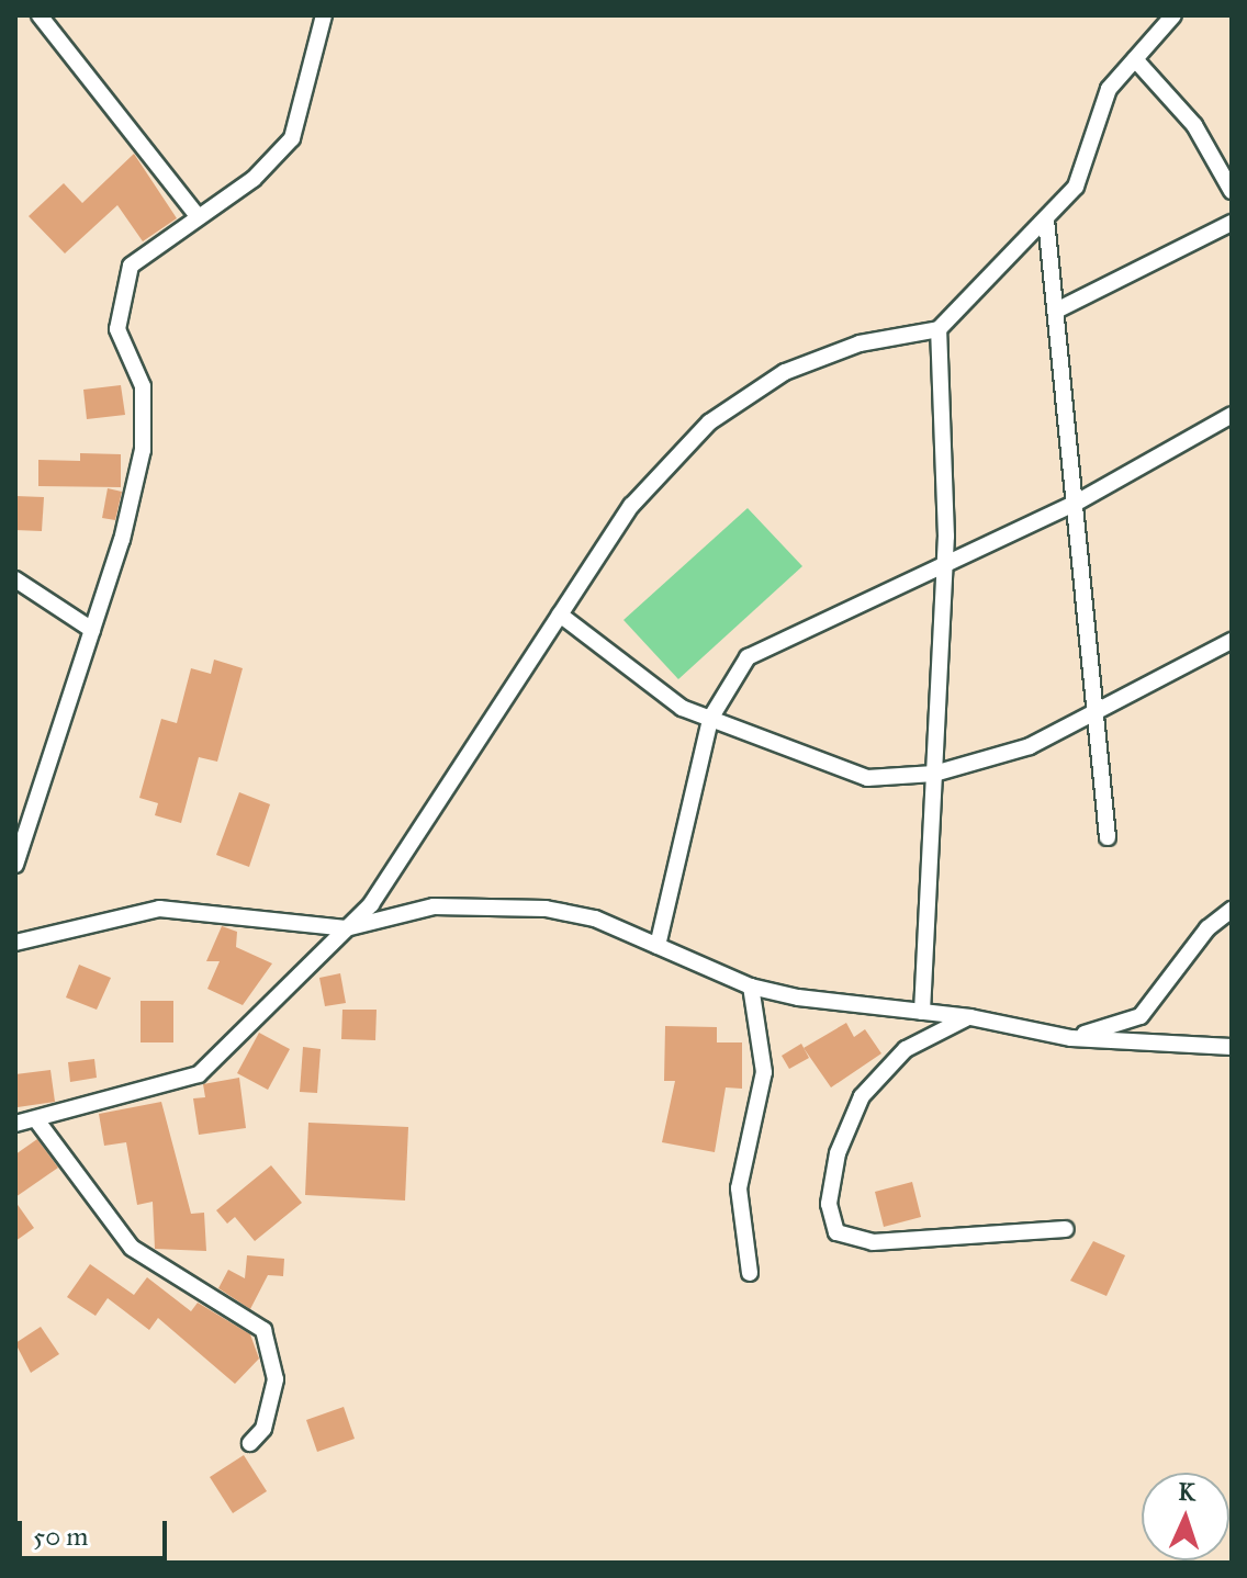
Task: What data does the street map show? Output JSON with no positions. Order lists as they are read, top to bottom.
{
  "scale_bar": "50 m",
  "north": "top"
}
